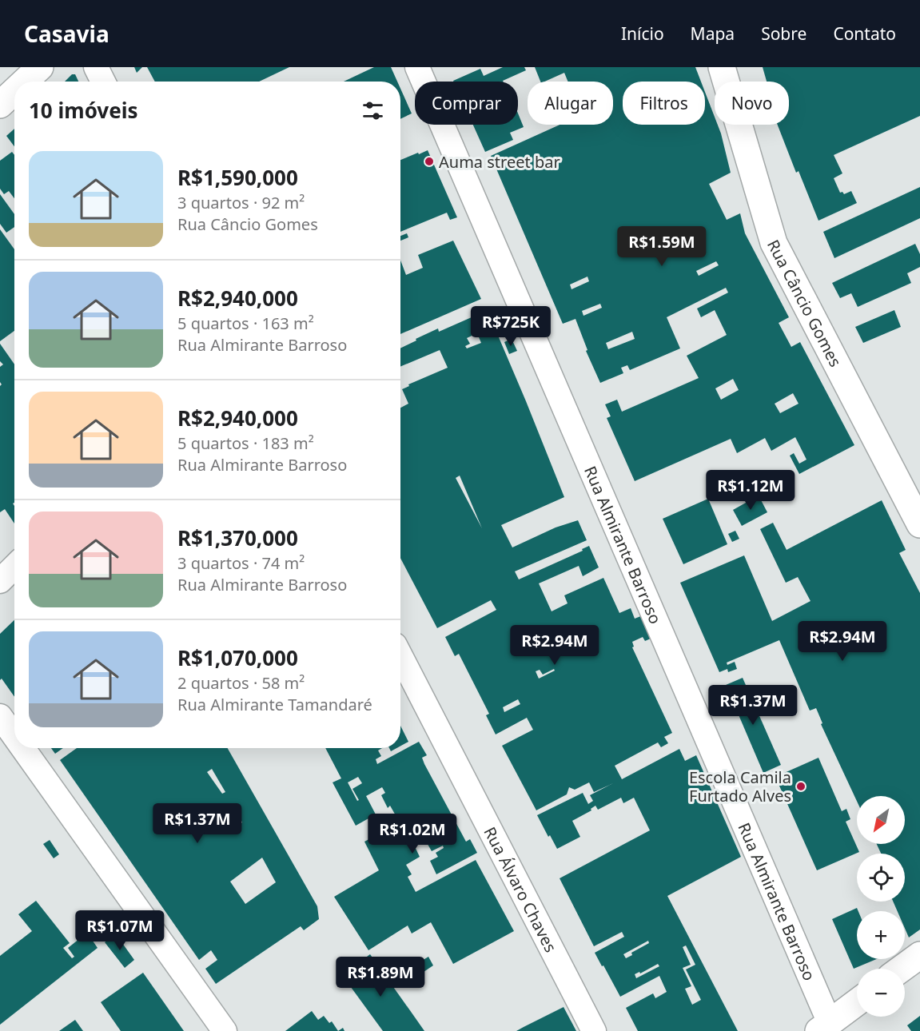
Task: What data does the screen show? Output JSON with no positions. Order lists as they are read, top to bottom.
{
  "streets": {
    "street": ["Rua Câncio Gomes", "Rua Almirante Barroso", "Rua Álvaro Chaves"]
  },
  "places": ["Auma street bar", "Escola Camila Furtado Alves"],
  "north": "bottom left",
  "page": {
    "header": "Casavia",
    "nav": [
      "Início",
      "Mapa",
      "Sobre",
      "Contato"
    ],
    "chip": [
      "Comprar",
      "Alugar",
      "Filtros",
      "Novo"
    ],
    "heading": "10 imóveis",
    "list": [
      {
        "name": "R$1,590,000",
        "note": "3 quartos · 92 m² · Rua Câncio Gomes"
      },
      {
        "name": "R$2,940,000",
        "note": "5 quartos · 163 m² · Rua Almirante Barroso"
      },
      {
        "name": "R$2,940,000",
        "note": "5 quartos · 183 m² · Rua Almirante Barroso"
      },
      {
        "name": "R$1,370,000",
        "note": "3 quartos · 74 m² · Rua Almirante Barroso"
      },
      {
        "name": "R$1,070,000",
        "note": "2 quartos · 58 m² · Rua Almirante Tamandaré"
      }
    ],
    "price": [
      "R$1.59M",
      "R$725K",
      "R$1.12M",
      "R$2.94M",
      "R$2.94M",
      "R$1.37M",
      "R$1.37M",
      "R$1.02M",
      "R$1.07M",
      "R$1.89M"
    ],
    "map_buttons": ["+", "−"]
  }
}
